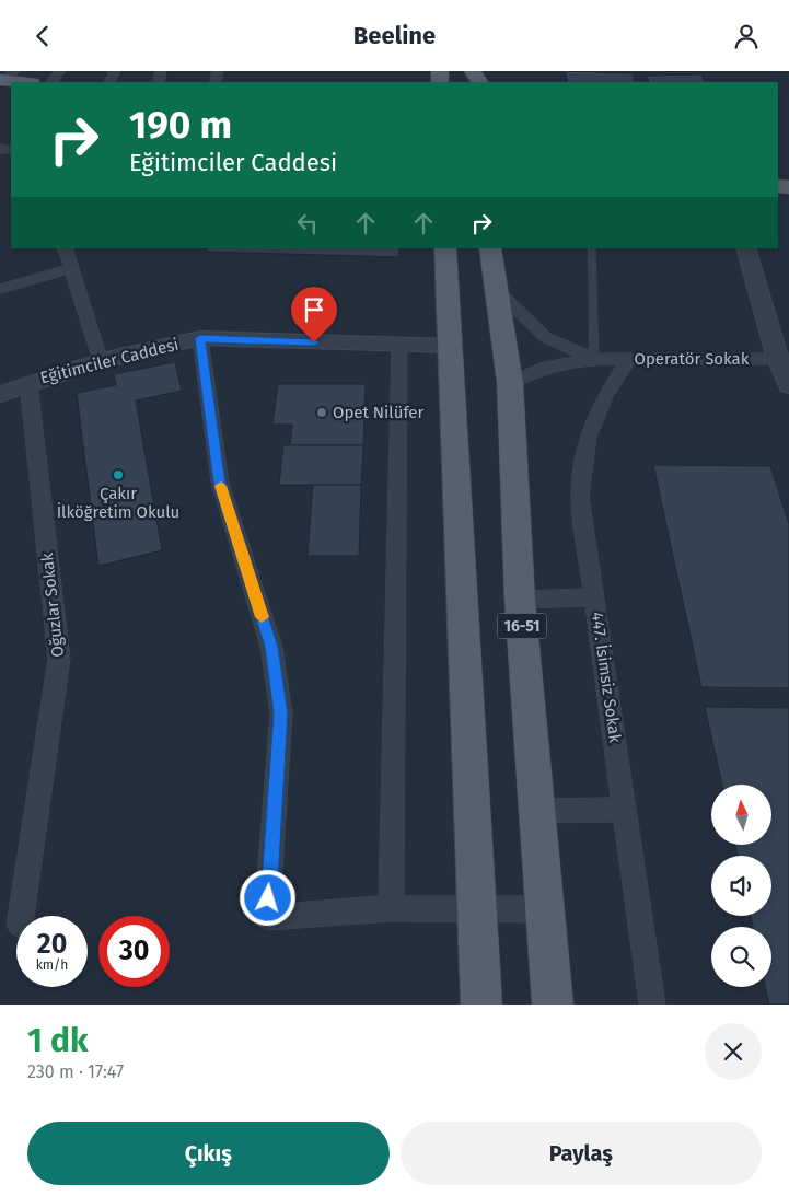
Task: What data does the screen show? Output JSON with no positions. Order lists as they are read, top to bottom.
{
  "streets": {
    "main road": ["16-51"],
    "street": [
      "Operatör Sokak",
      "Eğitimciler Caddesi",
      "Oğuzlar Sokak",
      "447. İsimsiz Sokak"
    ]
  },
  "crossings": [
    ["Operatör Sokak", "16-51"],
    ["Operatör Sokak", "447. İsimsiz Sokak"],
    ["Eğitimciler Caddesi", "Oğuzlar Sokak"]
  ],
  "places": ["Opet Nilüfer", "Çakır İlköğretim Okulu"],
  "north": "top",
  "page": {
    "header": "Beeline",
    "turn": ["190 m", "Eğitimciler Caddesi"],
    "speed": "20 km/h",
    "limit": "30",
    "heading": ["1 dk", "230 m · 17:47"],
    "buttons": ["Çıkış", "Paylaş"]
  }
}
